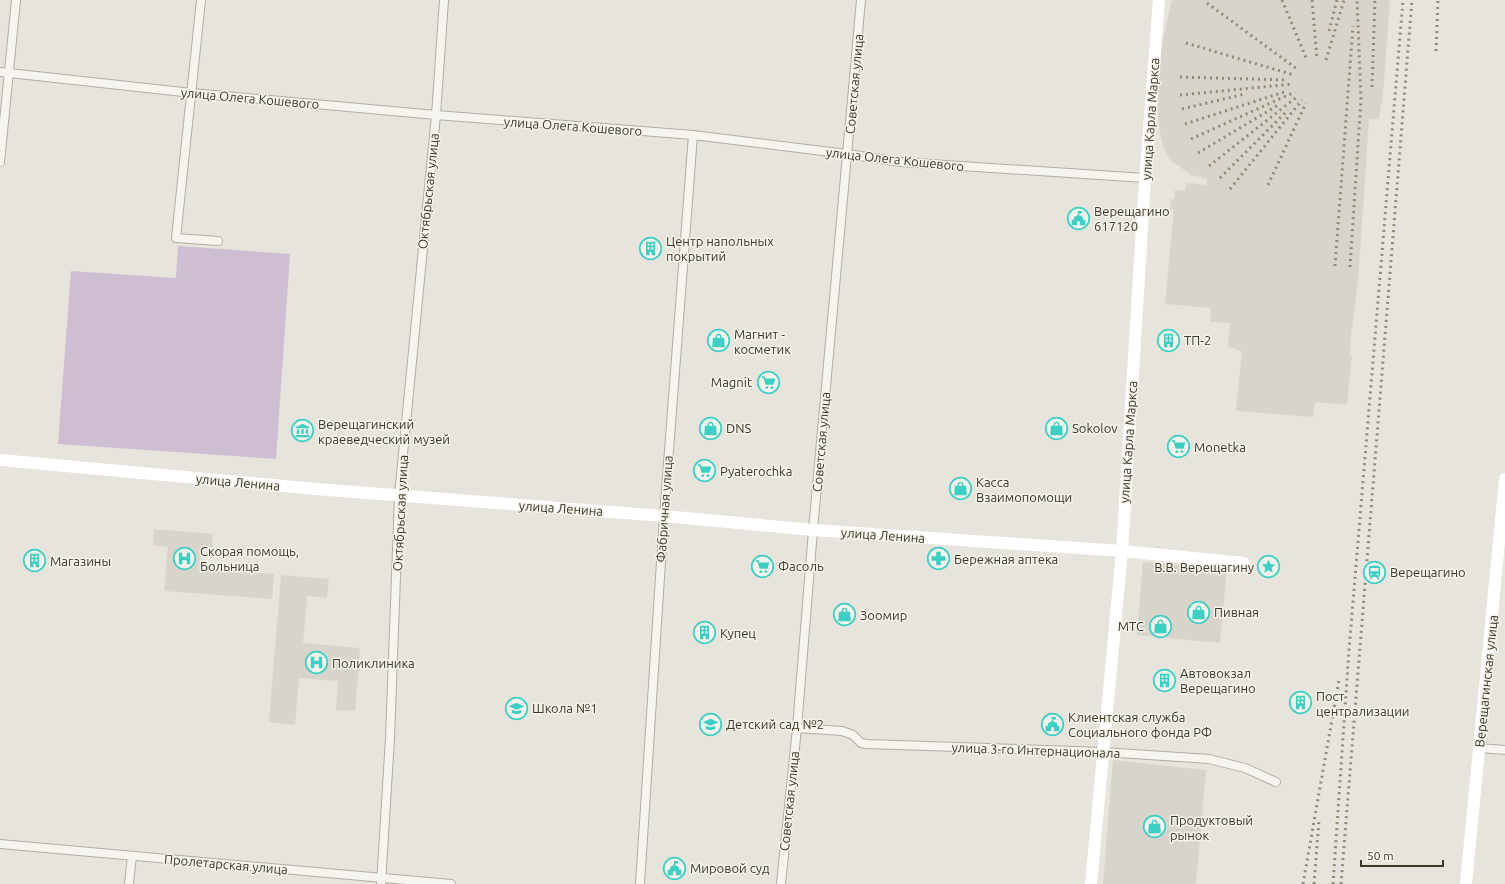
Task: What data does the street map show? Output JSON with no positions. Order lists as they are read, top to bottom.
{
  "streets": {
    "main road": ["улица Карла Маркса", "улица Ленина", "Верещагинская улица"],
    "street": [
      "Советская улица",
      "улица Олега Кошевого",
      "Октябрьская улица",
      "Фабричная улица",
      "улица 3-го Интернационала",
      "Пролетарская улица"
    ]
  },
  "crossings": [
    ["Советская улица", "улица Олега Кошевого"],
    ["Советская улица", "улица Ленина"],
    ["Советская улица", "улица 3-го Интернационала"],
    ["улица Олега Кошевого", "улица Карла Маркса"],
    ["улица Олега Кошевого", "Октябрьская улица"],
    ["улица Олега Кошевого", "Фабричная улица"],
    ["улица Карла Маркса", "улица Ленина"],
    ["улица Карла Маркса", "улица 3-го Интернационала"],
    ["Октябрьская улица", "улица Ленина"],
    ["Октябрьская улица", "Пролетарская улица"],
    ["улица Ленина", "Фабричная улица"]
  ],
  "places": {
    "public building": ["Верещагино 617120", "Клиентская служба Социального фонда РФ", "Мировой суд"],
    "building": [
      "Центр напольных покрытий",
      "ТП-2",
      "Магазины",
      "Купец",
      "Автовокзал Верещагино",
      "Пост централизации"
    ],
    "shop": [
      "Магнит - косметик",
      "DNS",
      "Sokolov",
      "Касса Взаимопомощи",
      "Пивная",
      "Зоомир",
      "МТС",
      "Продуктовый рынок"
    ],
    "supermarket": [
      "Magnit",
      "Monetka",
      "Pyaterochka",
      "Фасоль"
    ],
    "museum": ["Верещагинский краеведческий музей"],
    "hospital": ["Скорая помощь, Больница", "Поликлиника"],
    "pharmacy": ["Бережная аптека"],
    "place": ["В.В. Верещагину"],
    "station": ["Верещагино"],
    "school or university": ["Школа №1", "Детский сад №2"]
  },
  "scale_bar": "50 m"
}
